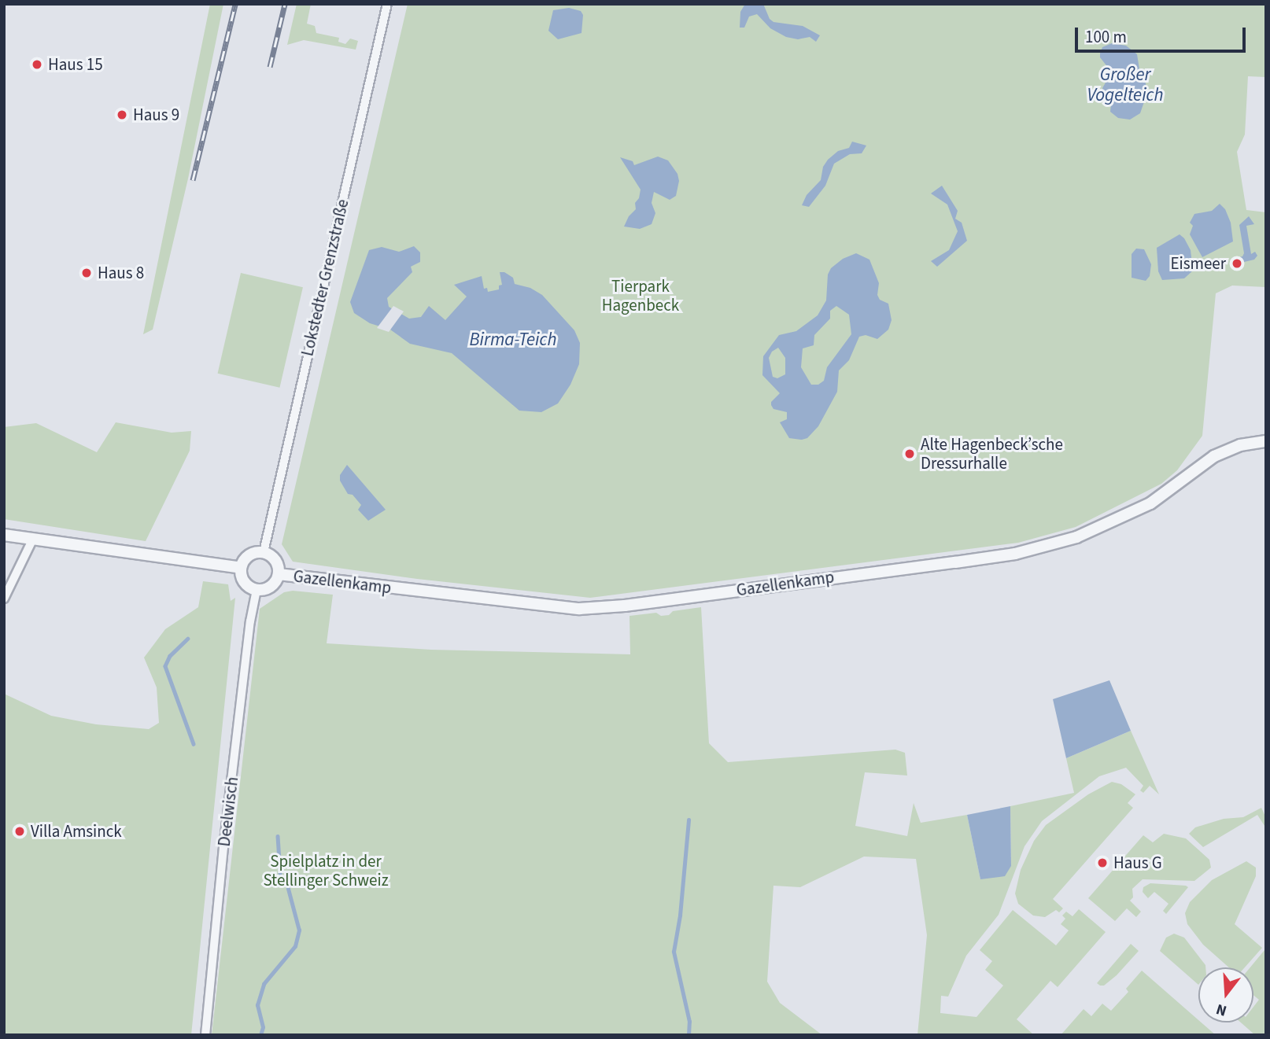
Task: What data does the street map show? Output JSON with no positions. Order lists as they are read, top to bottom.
{
  "streets": {
    "street": ["Lokstedter Grenzstraße", "Gazellenkamp", "Deelwisch"]
  },
  "crossings": [
    ["Lokstedter Grenzstraße", "Gazellenkamp"],
    ["Lokstedter Grenzstraße", "Deelwisch"],
    ["Gazellenkamp", "Deelwisch"]
  ],
  "water": ["Großer Vogelteich", "Birma-Teich"],
  "parks": ["Tierpark Hagenbeck", "Spielplatz in der Stellinger Schweiz"],
  "places": [
    "Haus 15",
    "Haus 9",
    "Eismeer",
    "Haus 8",
    "Alte Hagenbeck’sche Dressurhalle",
    "Villa Amsinck",
    "Haus G"
  ],
  "scale_bar": "100 m",
  "north": "bottom"
}
